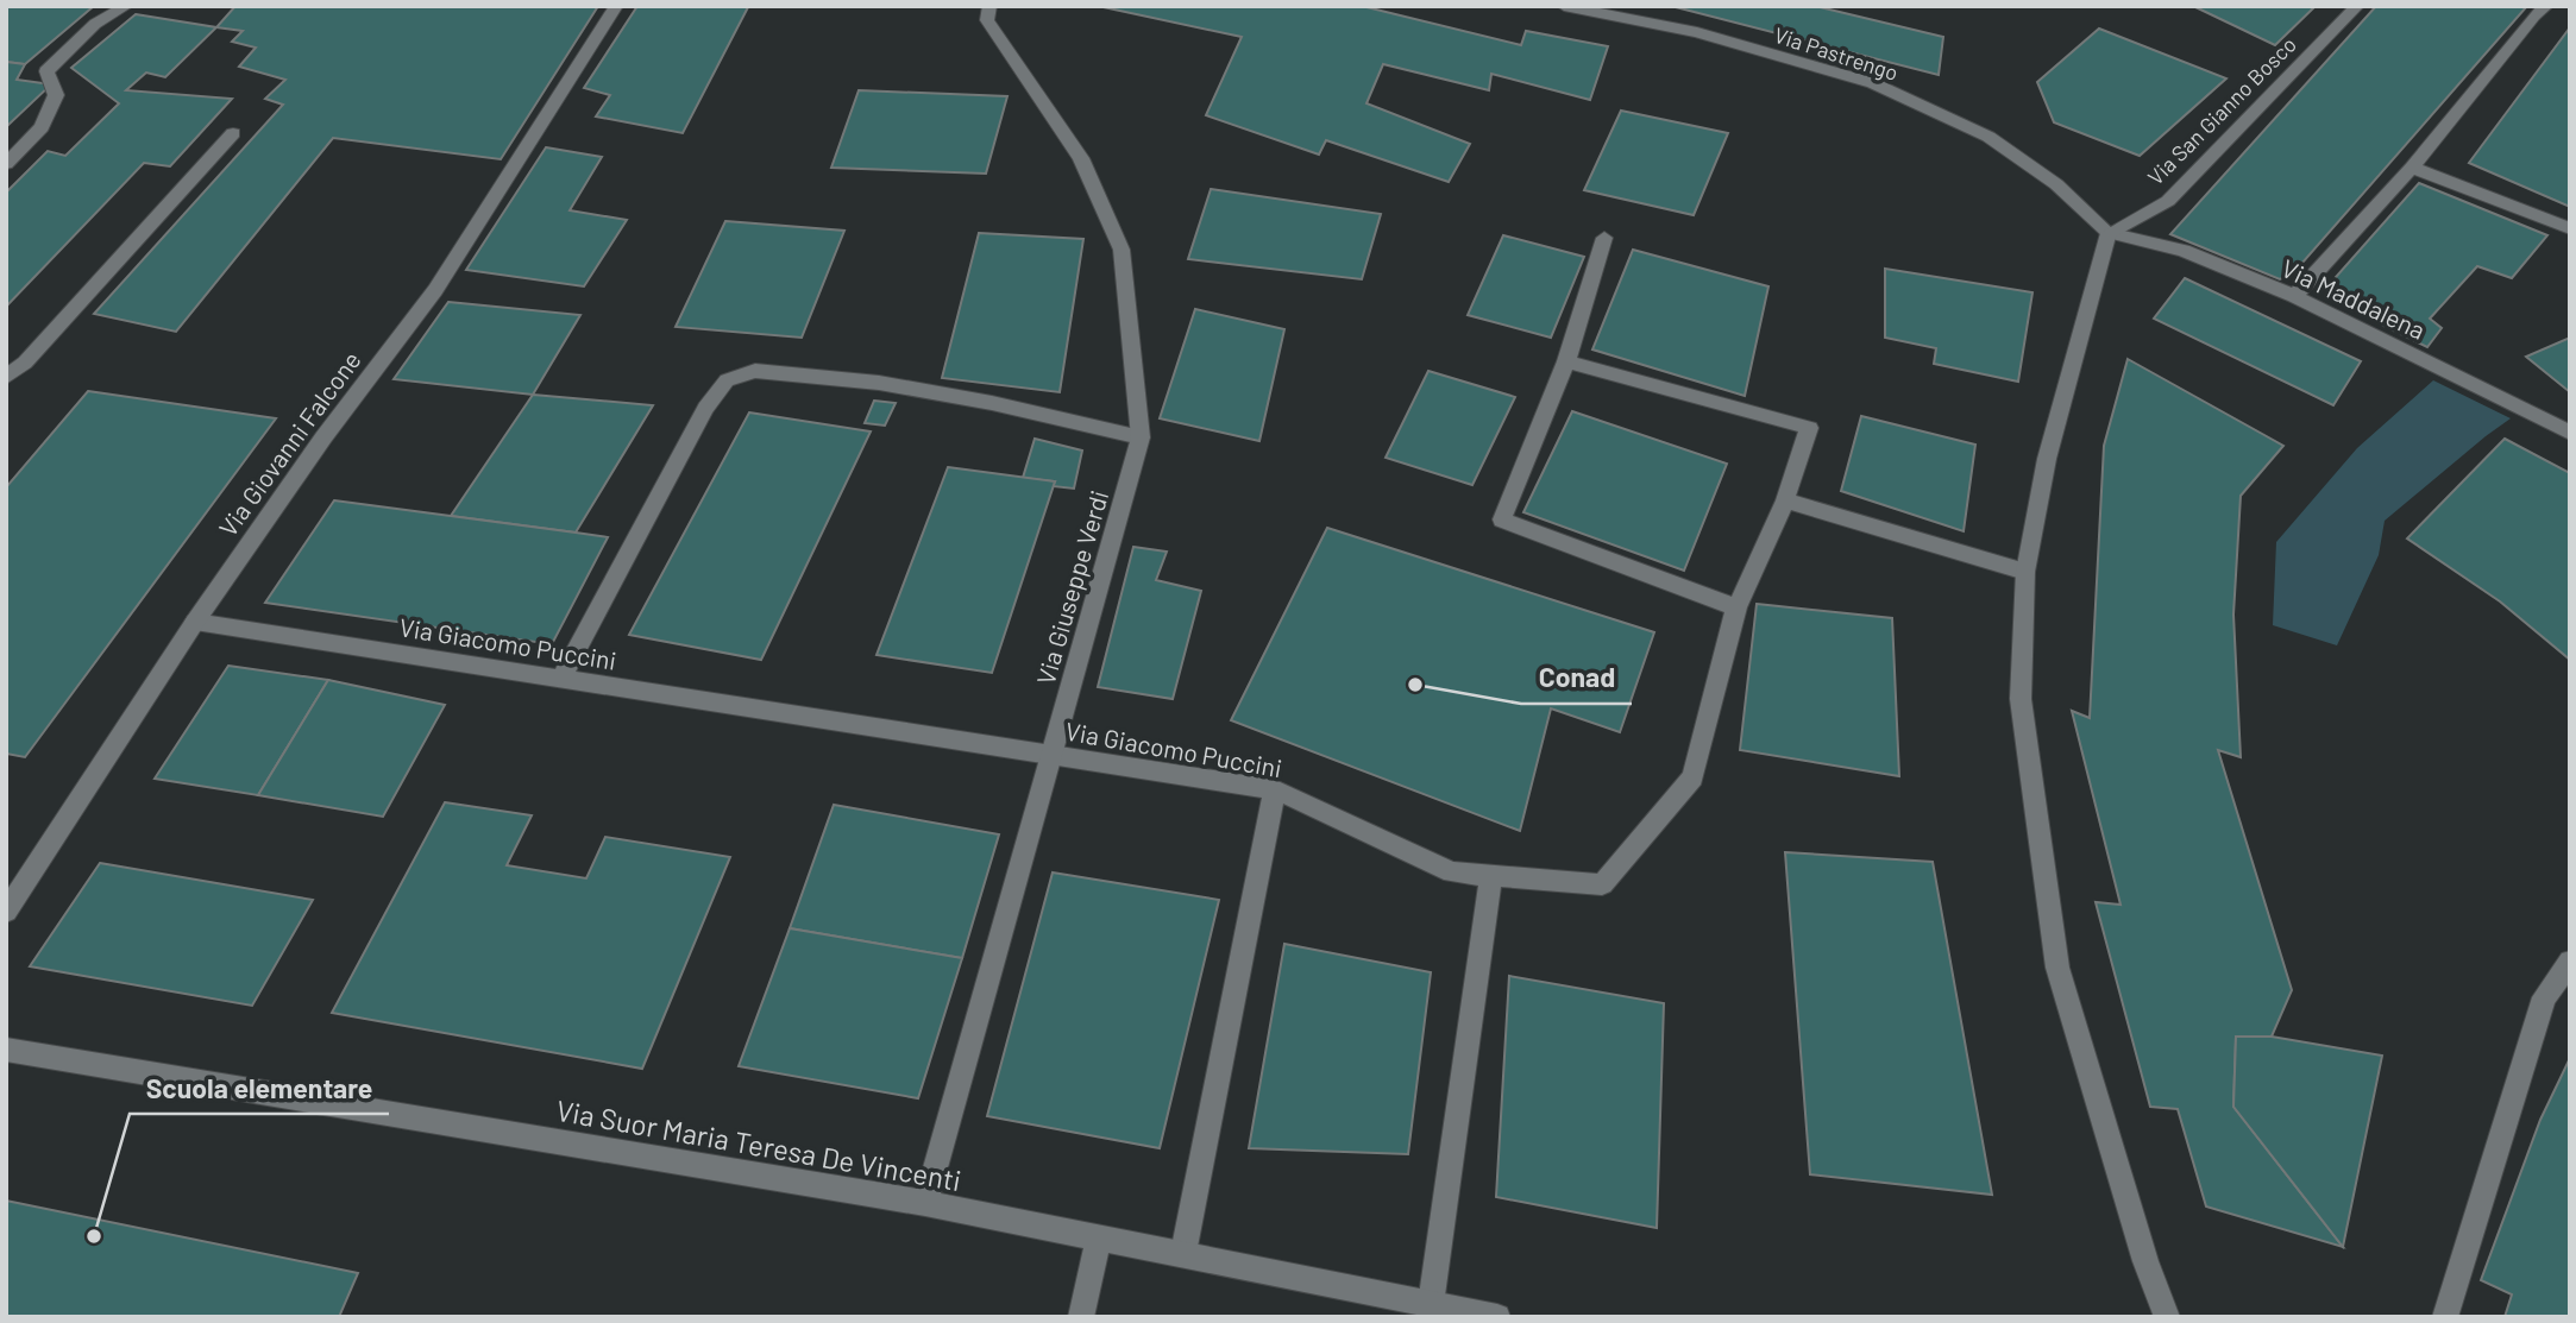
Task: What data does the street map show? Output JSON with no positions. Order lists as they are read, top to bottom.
{
  "streets": {
    "street": [
      "Via Pastrengo",
      "Via San Gianno Bosco",
      "Via Maddalena",
      "Via Giovanni Falcone",
      "Via Giuseppe Verdi",
      "Via Giacomo Puccini",
      "Via Suor Maria Teresa De Vincenti"
    ]
  },
  "crossings": [
    ["Via Pastrengo", "Via San Gianno Bosco"],
    ["Via Pastrengo", "Via Maddalena"],
    ["Via San Gianno Bosco", "Via Maddalena"],
    ["Via Giovanni Falcone", "Via Giacomo Puccini"],
    ["Via Giuseppe Verdi", "Via Giacomo Puccini"],
    ["Via Giuseppe Verdi", "Via Suor Maria Teresa De Vincenti"]
  ],
  "places": ["Conad", "Scuola elementare"]
}
